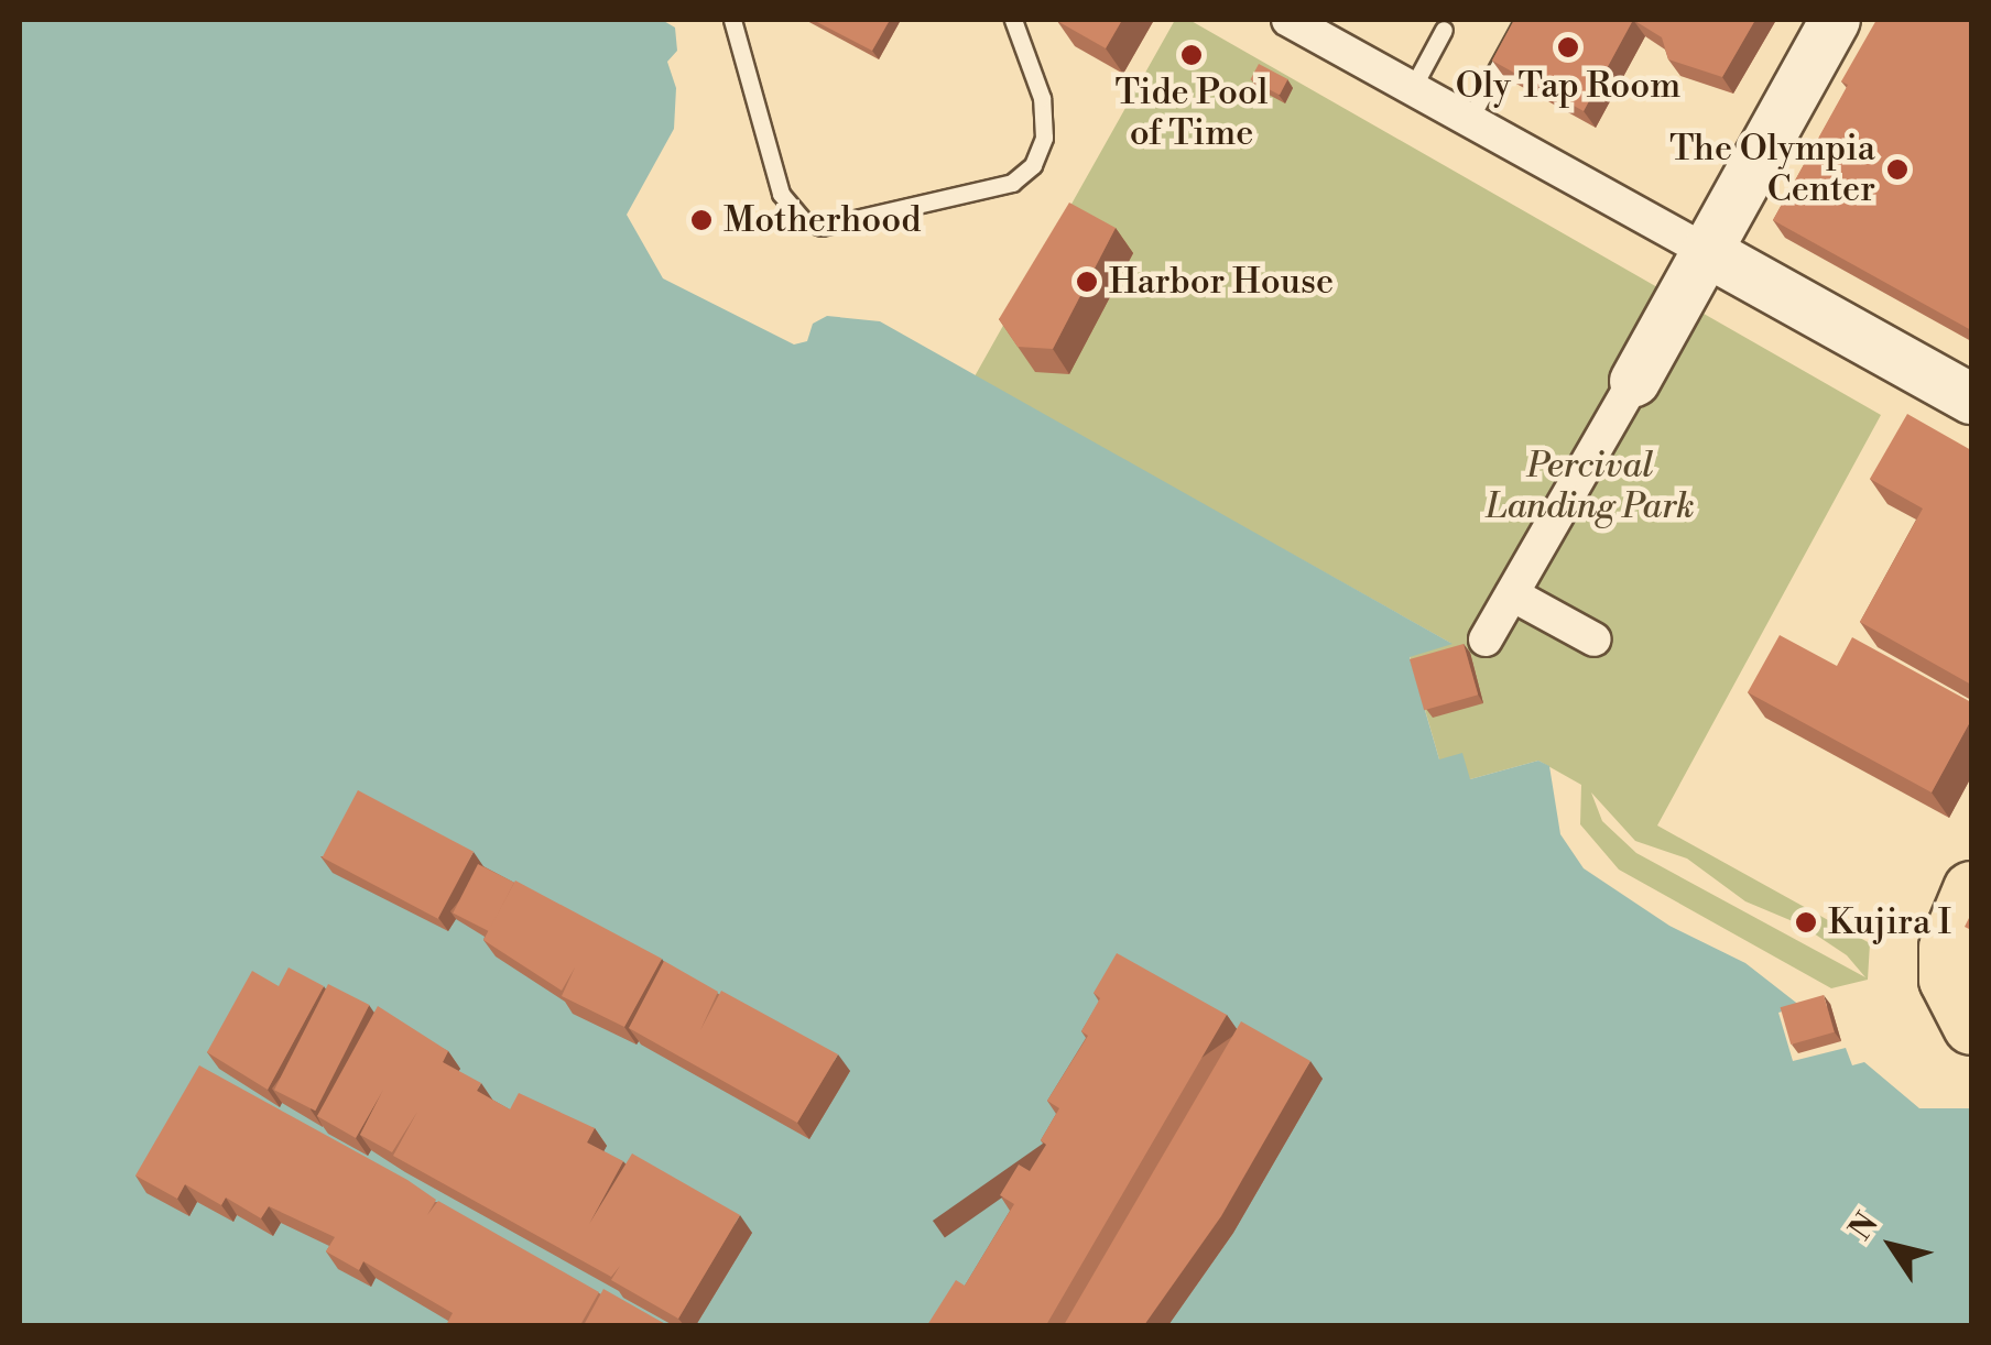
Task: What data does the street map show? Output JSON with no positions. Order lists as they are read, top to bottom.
{
  "parks": ["Percival Landing Park"],
  "places": [
    "Oly Tap Room",
    "Tide Pool of Time",
    "The Olympia Center",
    "Motherhood",
    "Harbor House",
    "Kujira I"
  ],
  "north": "top left"
}
